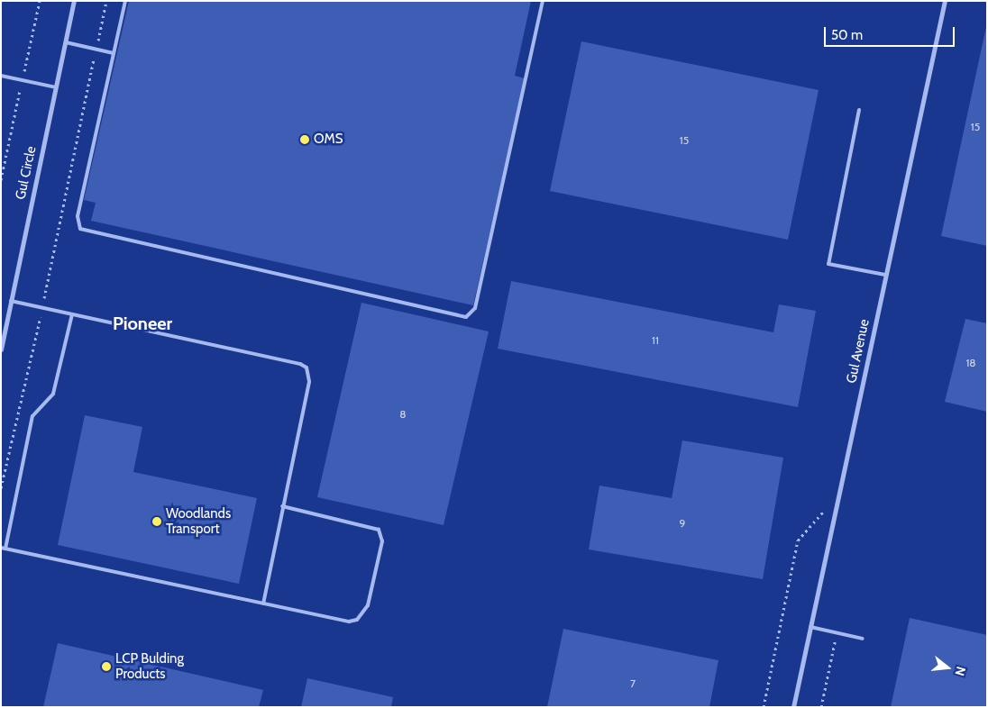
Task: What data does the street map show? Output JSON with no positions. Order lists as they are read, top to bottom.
{
  "streets": {
    "street": ["Gul Circle", "Gul Avenue"]
  },
  "districts": ["Pioneer"],
  "places": ["OMS", "Woodlands Transport", "LCP Bulding Products"],
  "house_numbers": [
    "15",
    "15",
    "11",
    "18",
    "8",
    "9",
    "7"
  ],
  "scale_bar": "50 m",
  "north": "right"
}
